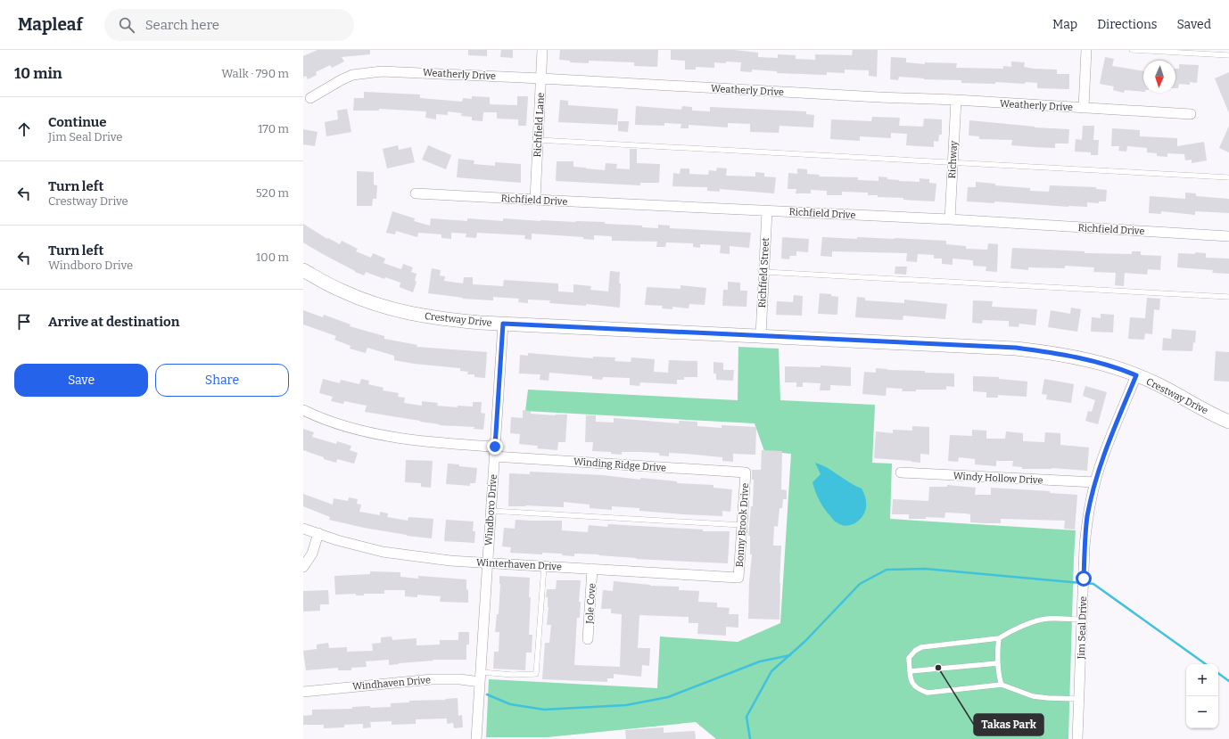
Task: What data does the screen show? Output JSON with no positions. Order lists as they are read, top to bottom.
{
  "streets": {
    "main road": ["Crestway Drive"],
    "street": [
      "Weatherly Drive",
      "Richfield Lane",
      "Richway",
      "Richfield Drive",
      "Richfield Street",
      "Winding Ridge Drive",
      "Windy Hollow Drive",
      "Windboro Drive",
      "Bonny Brook Drive",
      "Winterhaven Drive",
      "Jole Cove",
      "Jim Seal Drive",
      "Windhaven Drive"
    ]
  },
  "crossings": [
    ["Weatherly Drive", "Richfield Lane"],
    ["Weatherly Drive", "Richway"],
    ["Richfield Lane", "Richfield Drive"],
    ["Richway", "Richfield Drive"],
    ["Richfield Drive", "Richfield Street"],
    ["Richfield Street", "Crestway Drive"],
    ["Crestway Drive", "Windboro Drive"],
    ["Crestway Drive", "Jim Seal Drive"],
    ["Winding Ridge Drive", "Windboro Drive"],
    ["Winding Ridge Drive", "Bonny Brook Drive"],
    ["Windy Hollow Drive", "Jim Seal Drive"],
    ["Windboro Drive", "Winterhaven Drive"],
    ["Windboro Drive", "Windhaven Drive"],
    ["Bonny Brook Drive", "Winterhaven Drive"],
    ["Winterhaven Drive", "Jole Cove"]
  ],
  "places": ["Takas Park"],
  "north": "bottom",
  "page": {
    "header": "Mapleaf",
    "search": "Search here",
    "nav": ["Map", "Directions", "Saved"],
    "heading": ["10 min", "Walk · 790 m"],
    "list": [
      ["Continue", "Jim Seal Drive", "170 m"],
      ["Turn left", "Crestway Drive", "520 m"],
      ["Turn left", "Windboro Drive", "100 m"],
      "Arrive at destination"
    ],
    "buttons": ["Save", "Share"],
    "map_buttons": ["+", "−"]
  }
}
